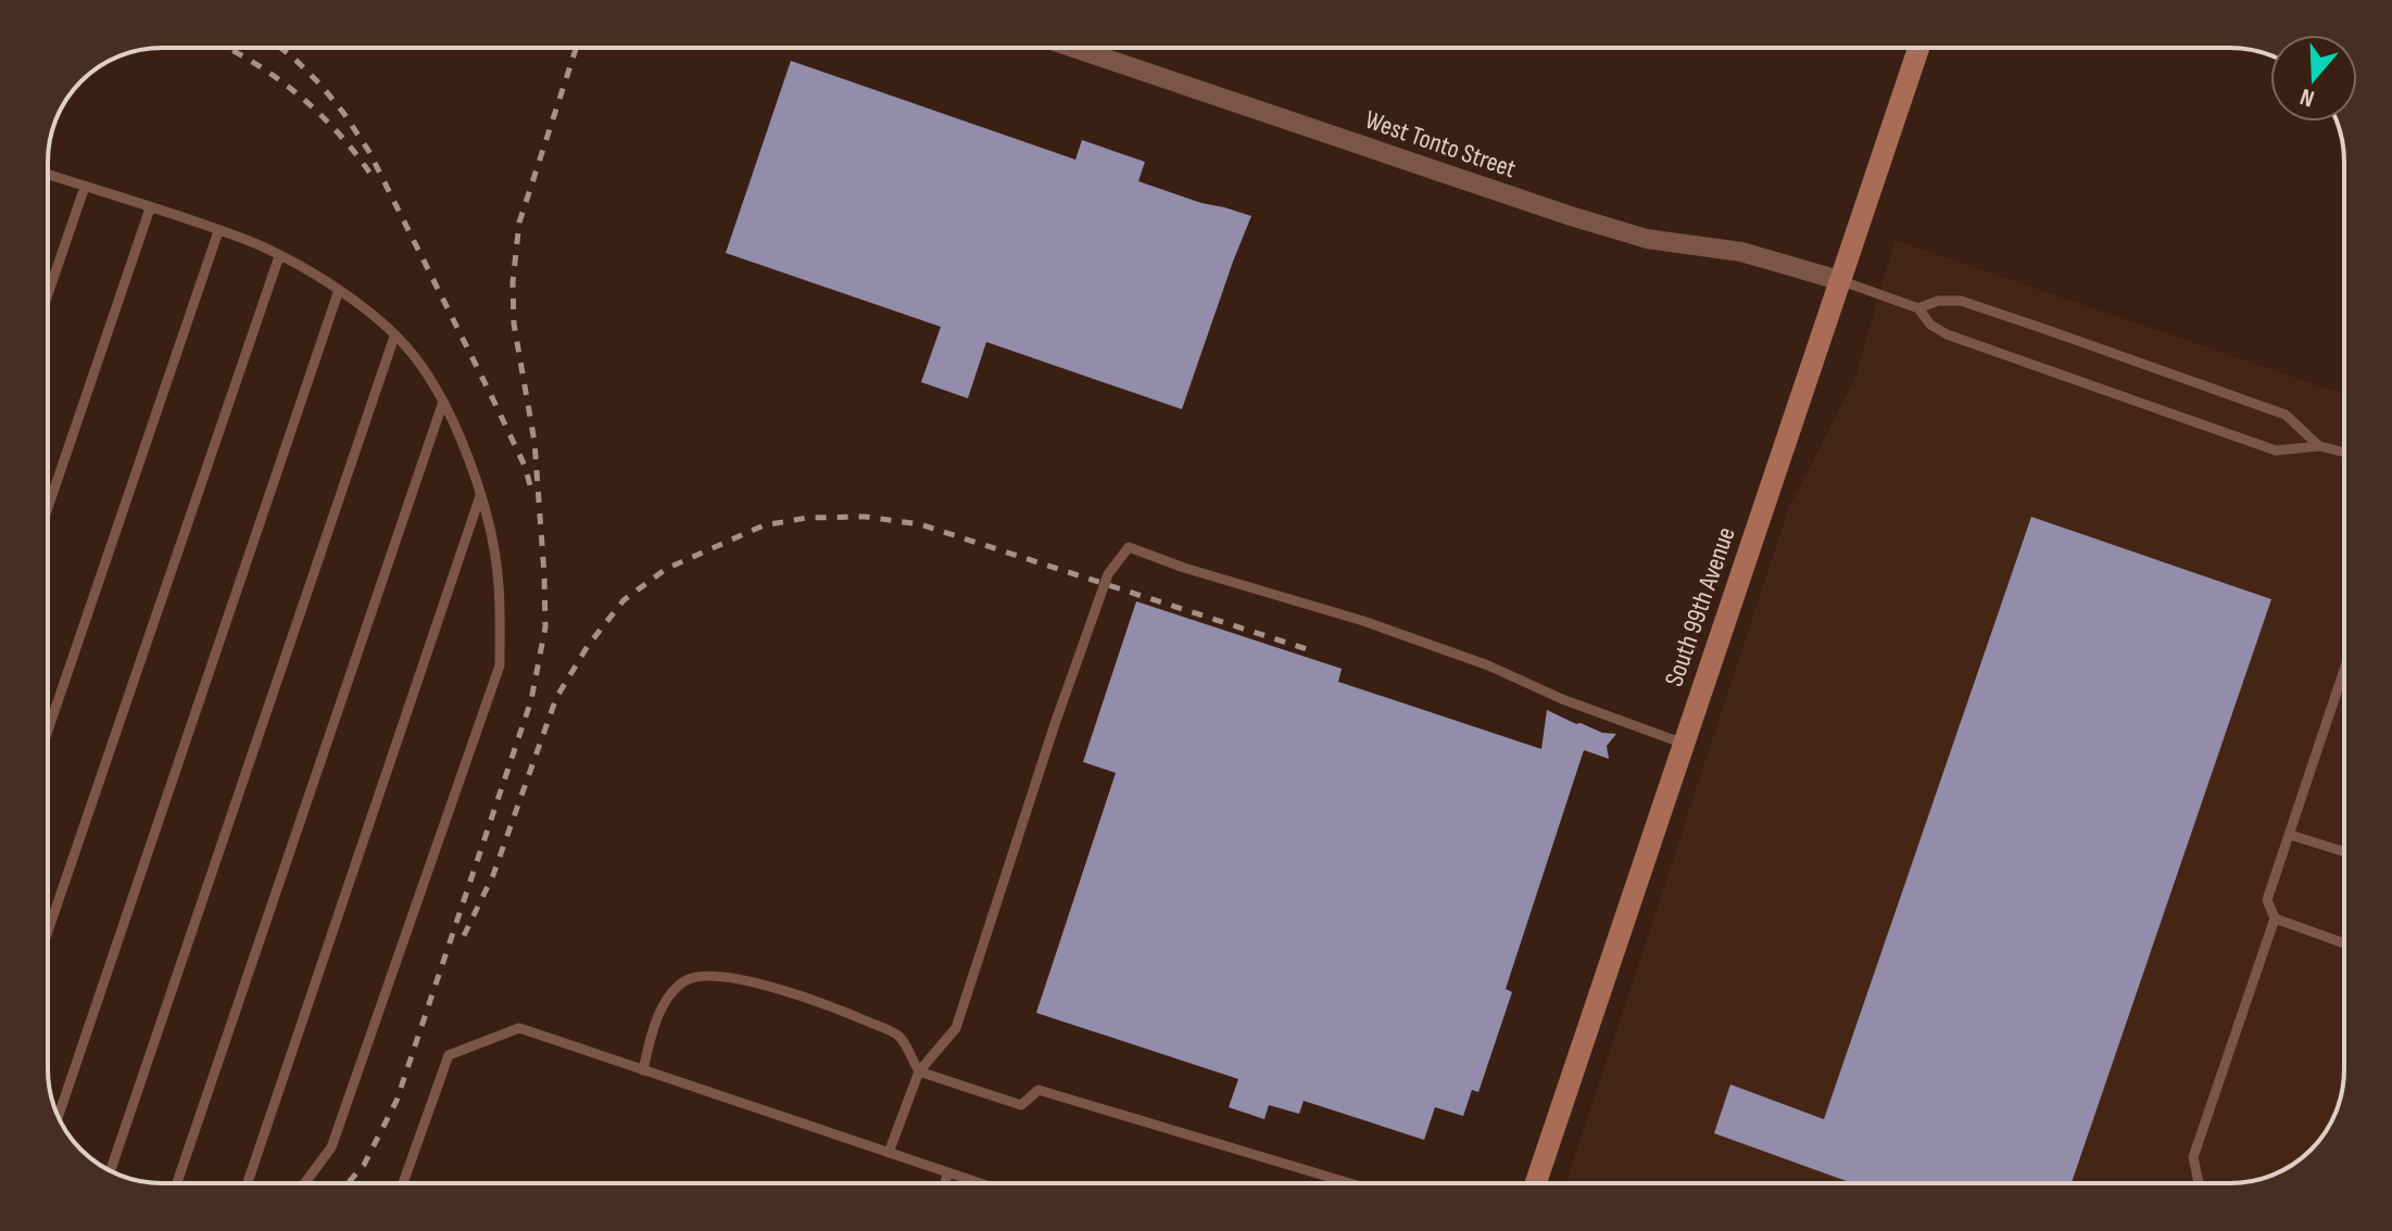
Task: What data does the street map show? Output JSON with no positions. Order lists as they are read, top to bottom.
{
  "streets": {
    "main road": ["South 99th Avenue"],
    "street": ["West Tonto Street"]
  },
  "crossings": [
    ["West Tonto Street", "South 99th Avenue"]
  ],
  "north": "bottom"
}
